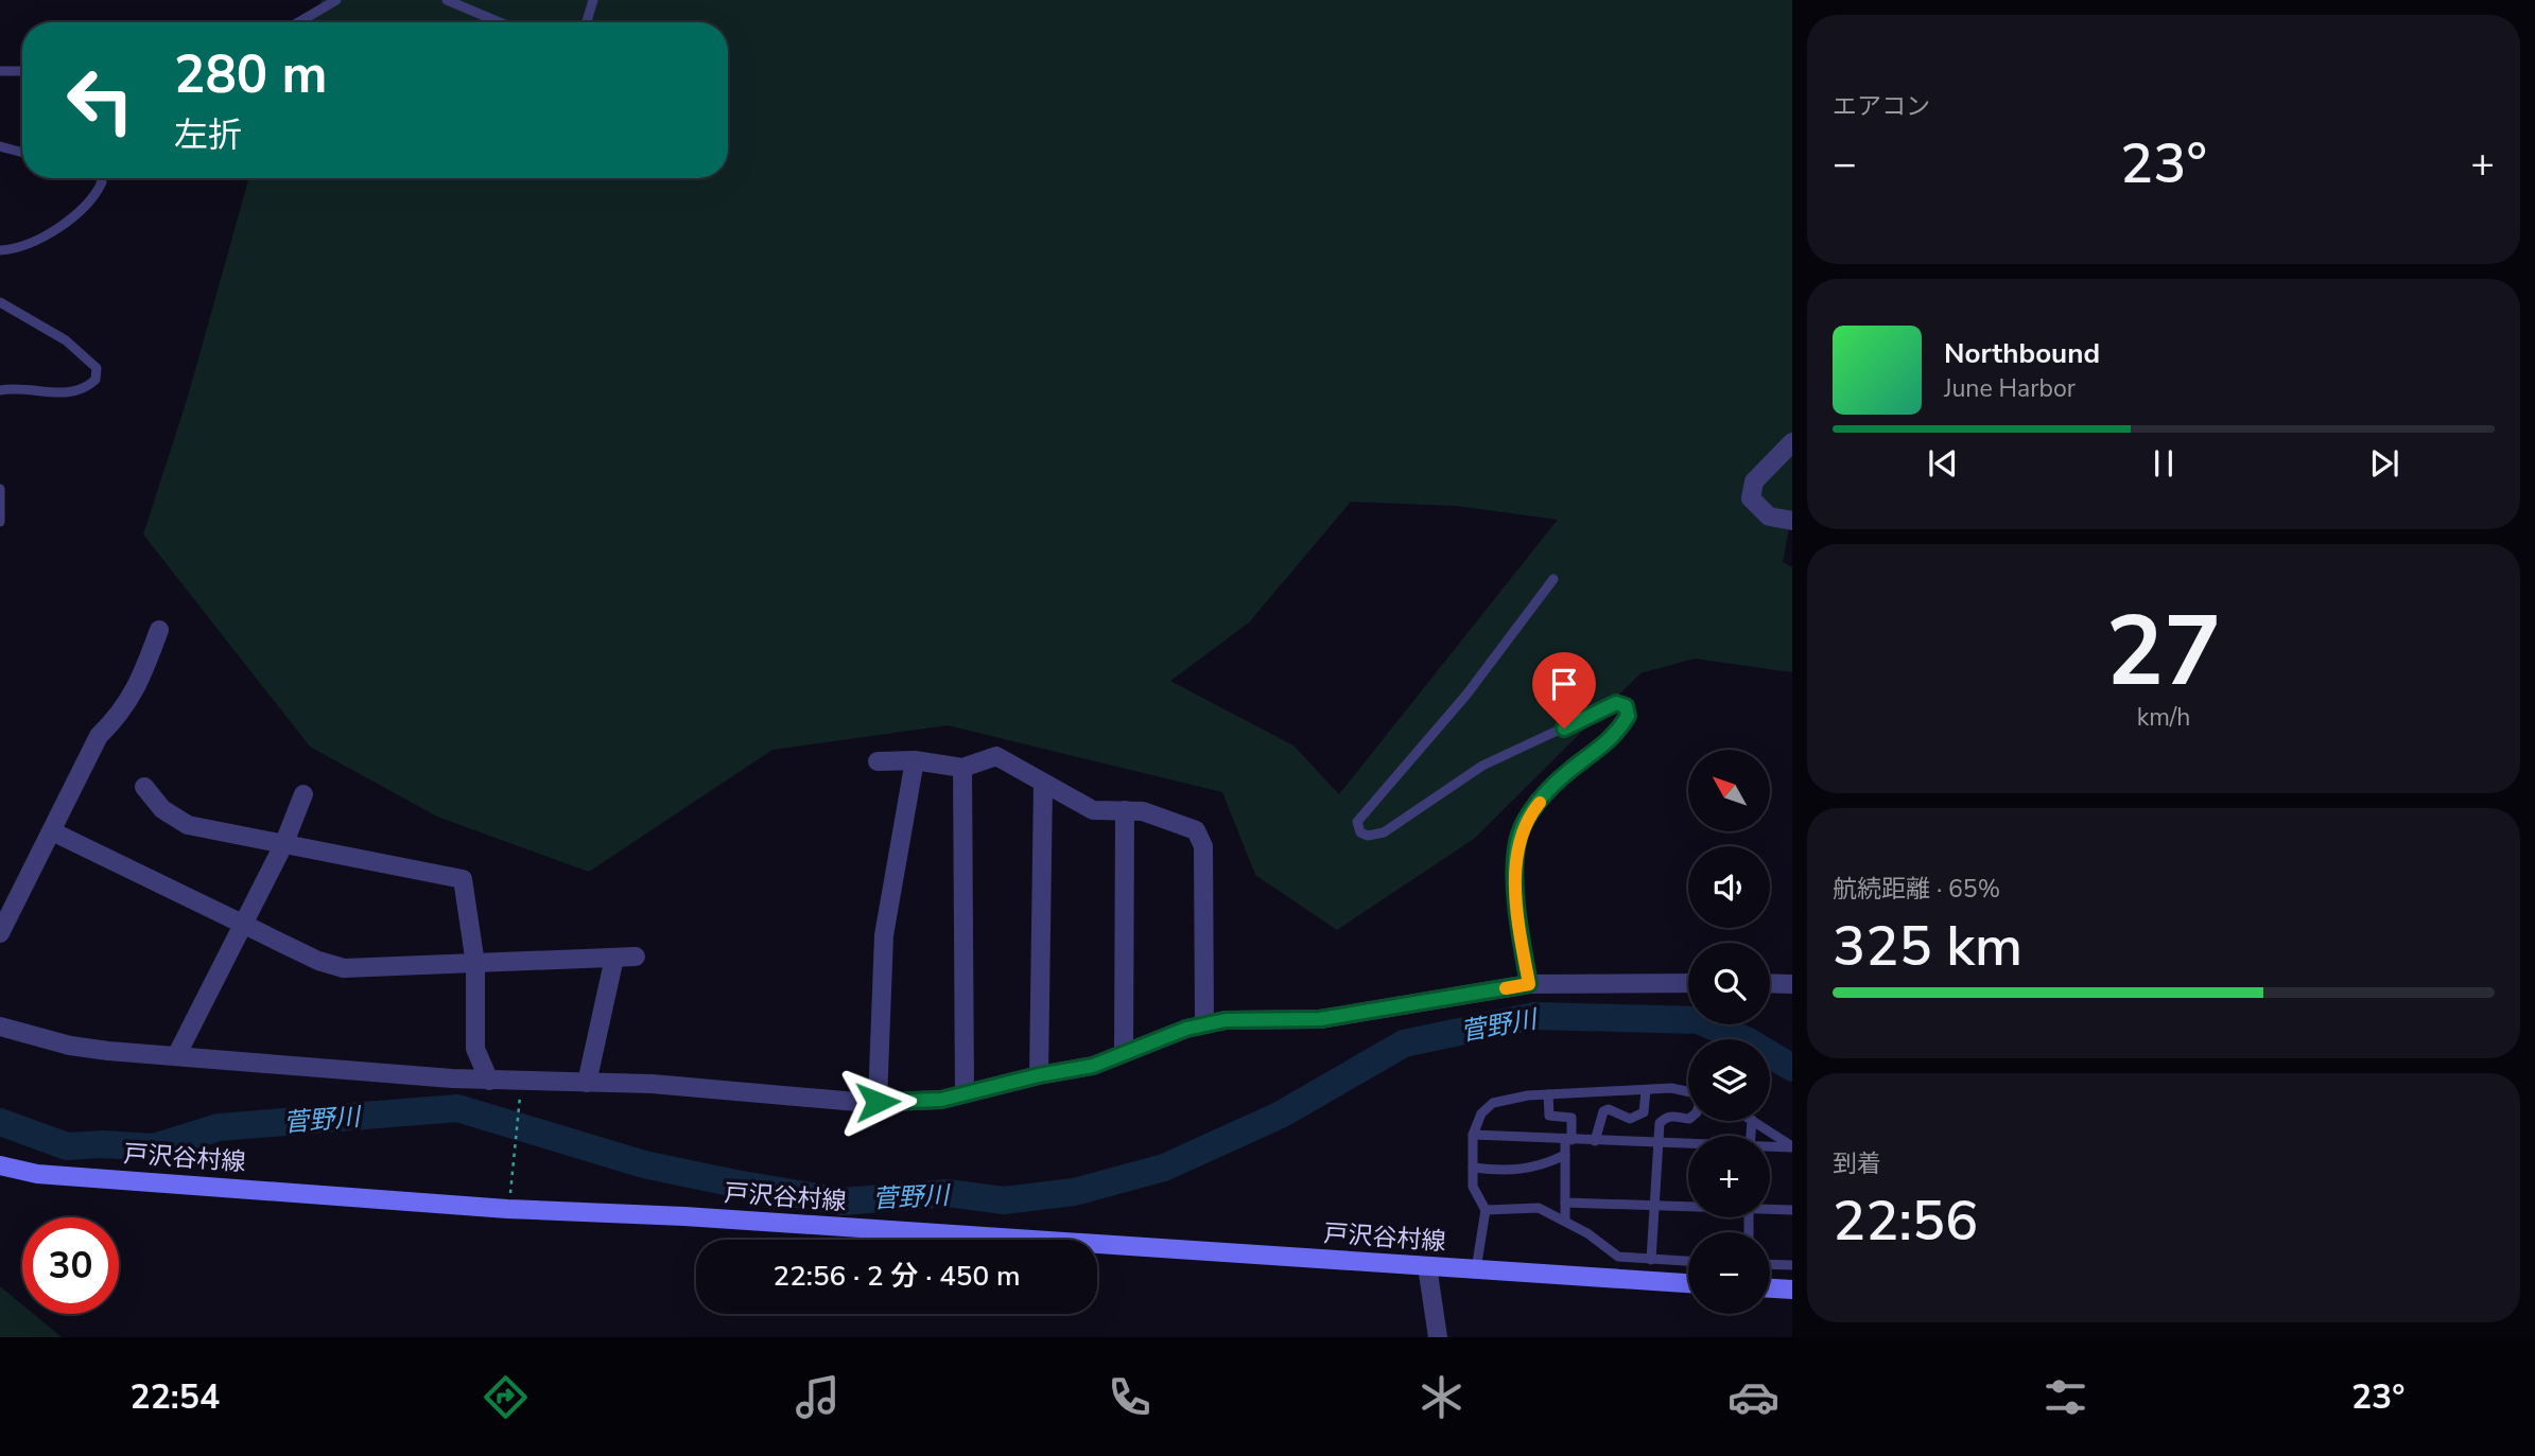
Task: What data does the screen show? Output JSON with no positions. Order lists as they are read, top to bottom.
{
  "streets": {
    "main road": ["戸沢谷村線"]
  },
  "water": ["菅野川"],
  "north": "top left",
  "page": {
    "tile": [
      "エアコン",
      ["27", "km/h"],
      ["航続距離 · 65%", "325 km"],
      ["到着", "22:56"]
    ],
    "turn": ["280 m", "左折"],
    "heat": ["−", "23°", "+"],
    "song": ["Northbound", "June Harbor"],
    "map_buttons": ["+", "−"],
    "limit": "30",
    "trip": "22:56 · 2 分 · 450 m",
    "tabs": ["22:54", "23°"]
  }
}
